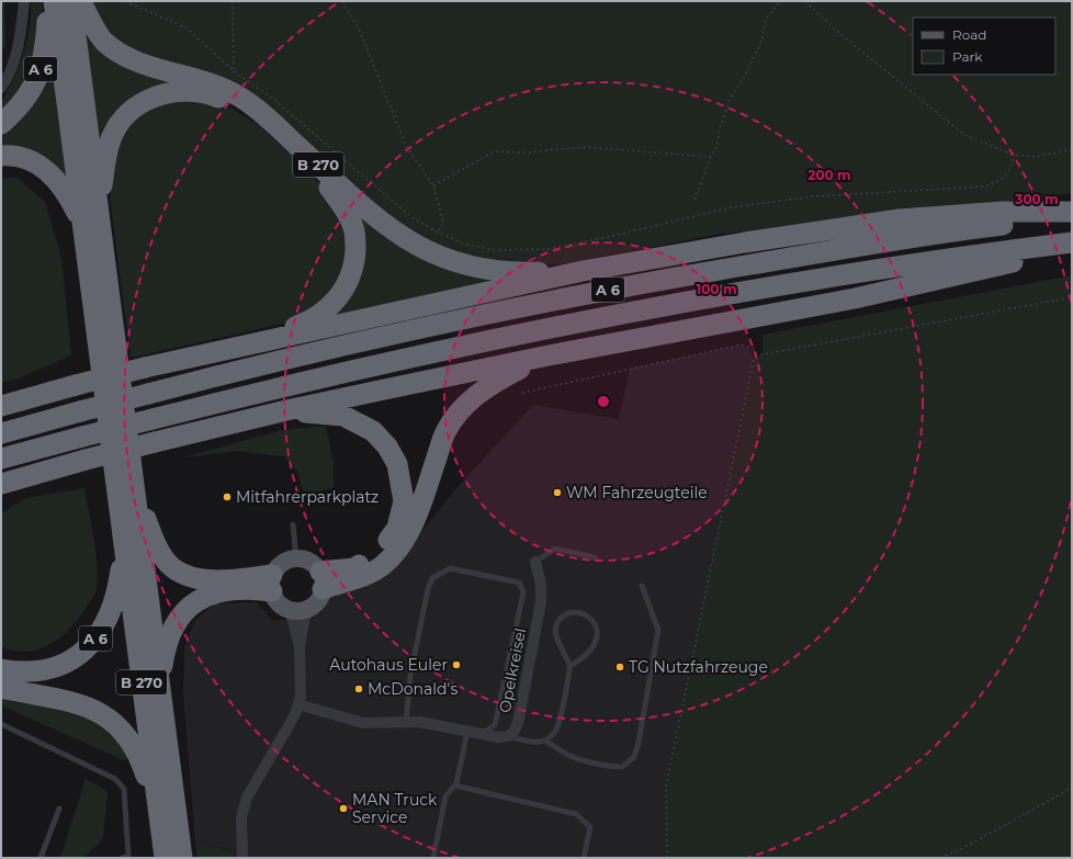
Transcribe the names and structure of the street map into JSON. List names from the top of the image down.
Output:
{
  "streets": {
    "highway": ["A 6", "B 270"],
    "street": ["Opelkreisel"]
  },
  "crossings": [
    ["A 6", "B 270"]
  ],
  "places": [
    "WM Fahrzeugteile",
    "Mitfahrerparkplatz",
    "Autohaus Euler",
    "TG Nutzfahrzeuge",
    "McDonald's",
    "MAN Truck Service"
  ],
  "legend": ["Road", "Park"],
  "rings": ["200 m", "300 m", "100 m"]
}
